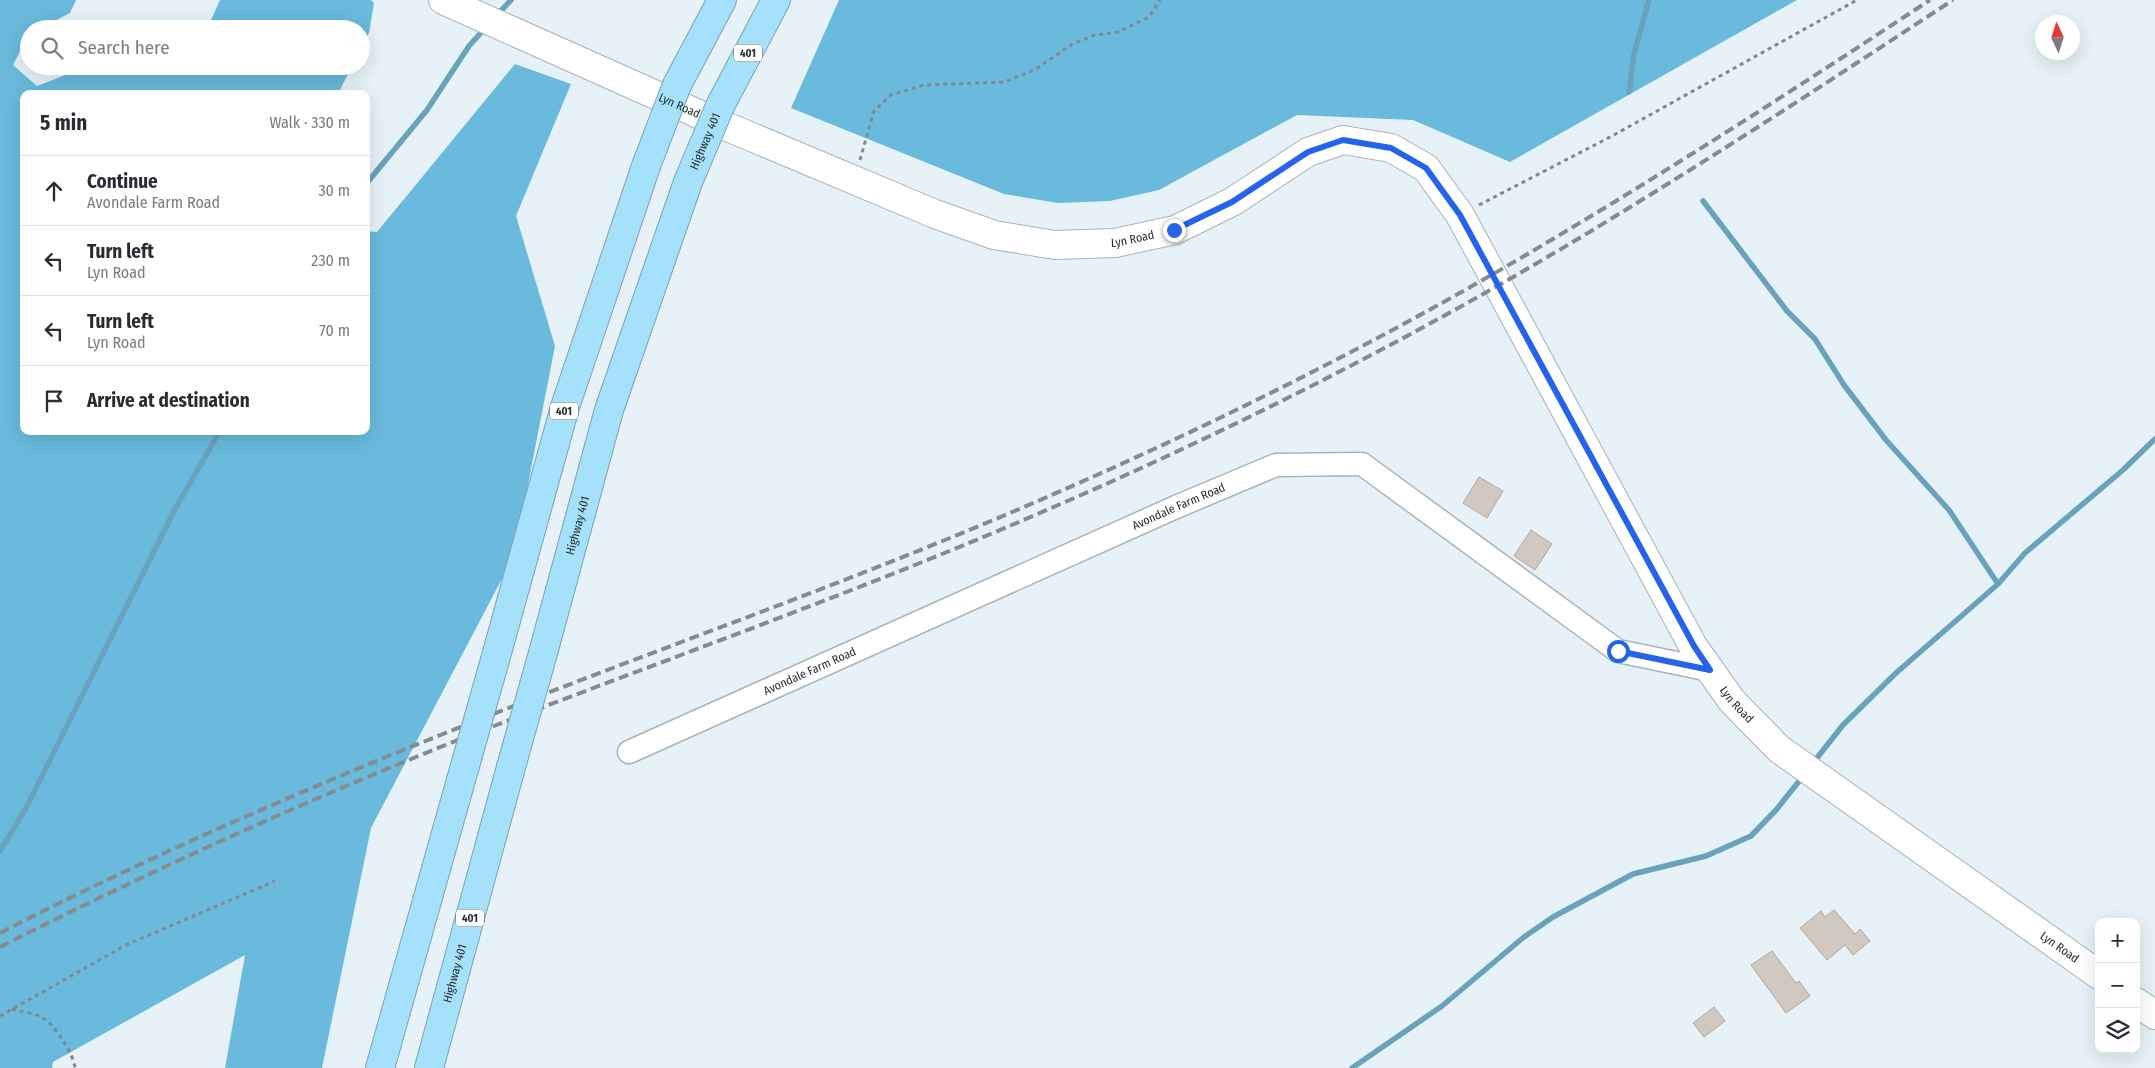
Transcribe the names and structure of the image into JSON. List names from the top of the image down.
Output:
{
  "streets": {
    "highway": ["401", "Highway 401"],
    "main road": ["Lyn Road"],
    "street": ["Avondale Farm Road"]
  },
  "crossings": [
    ["Lyn Road", "Avondale Farm Road"]
  ],
  "north": "top",
  "page": {
    "search": "Search here",
    "heading": ["5 min", "Walk · 330 m"],
    "list": [
      ["Continue", "Avondale Farm Road", "30 m"],
      ["Turn left", "Lyn Road", "230 m"],
      ["Turn left", "Lyn Road", "70 m"],
      "Arrive at destination"
    ],
    "map_buttons": ["+", "−"]
  }
}
